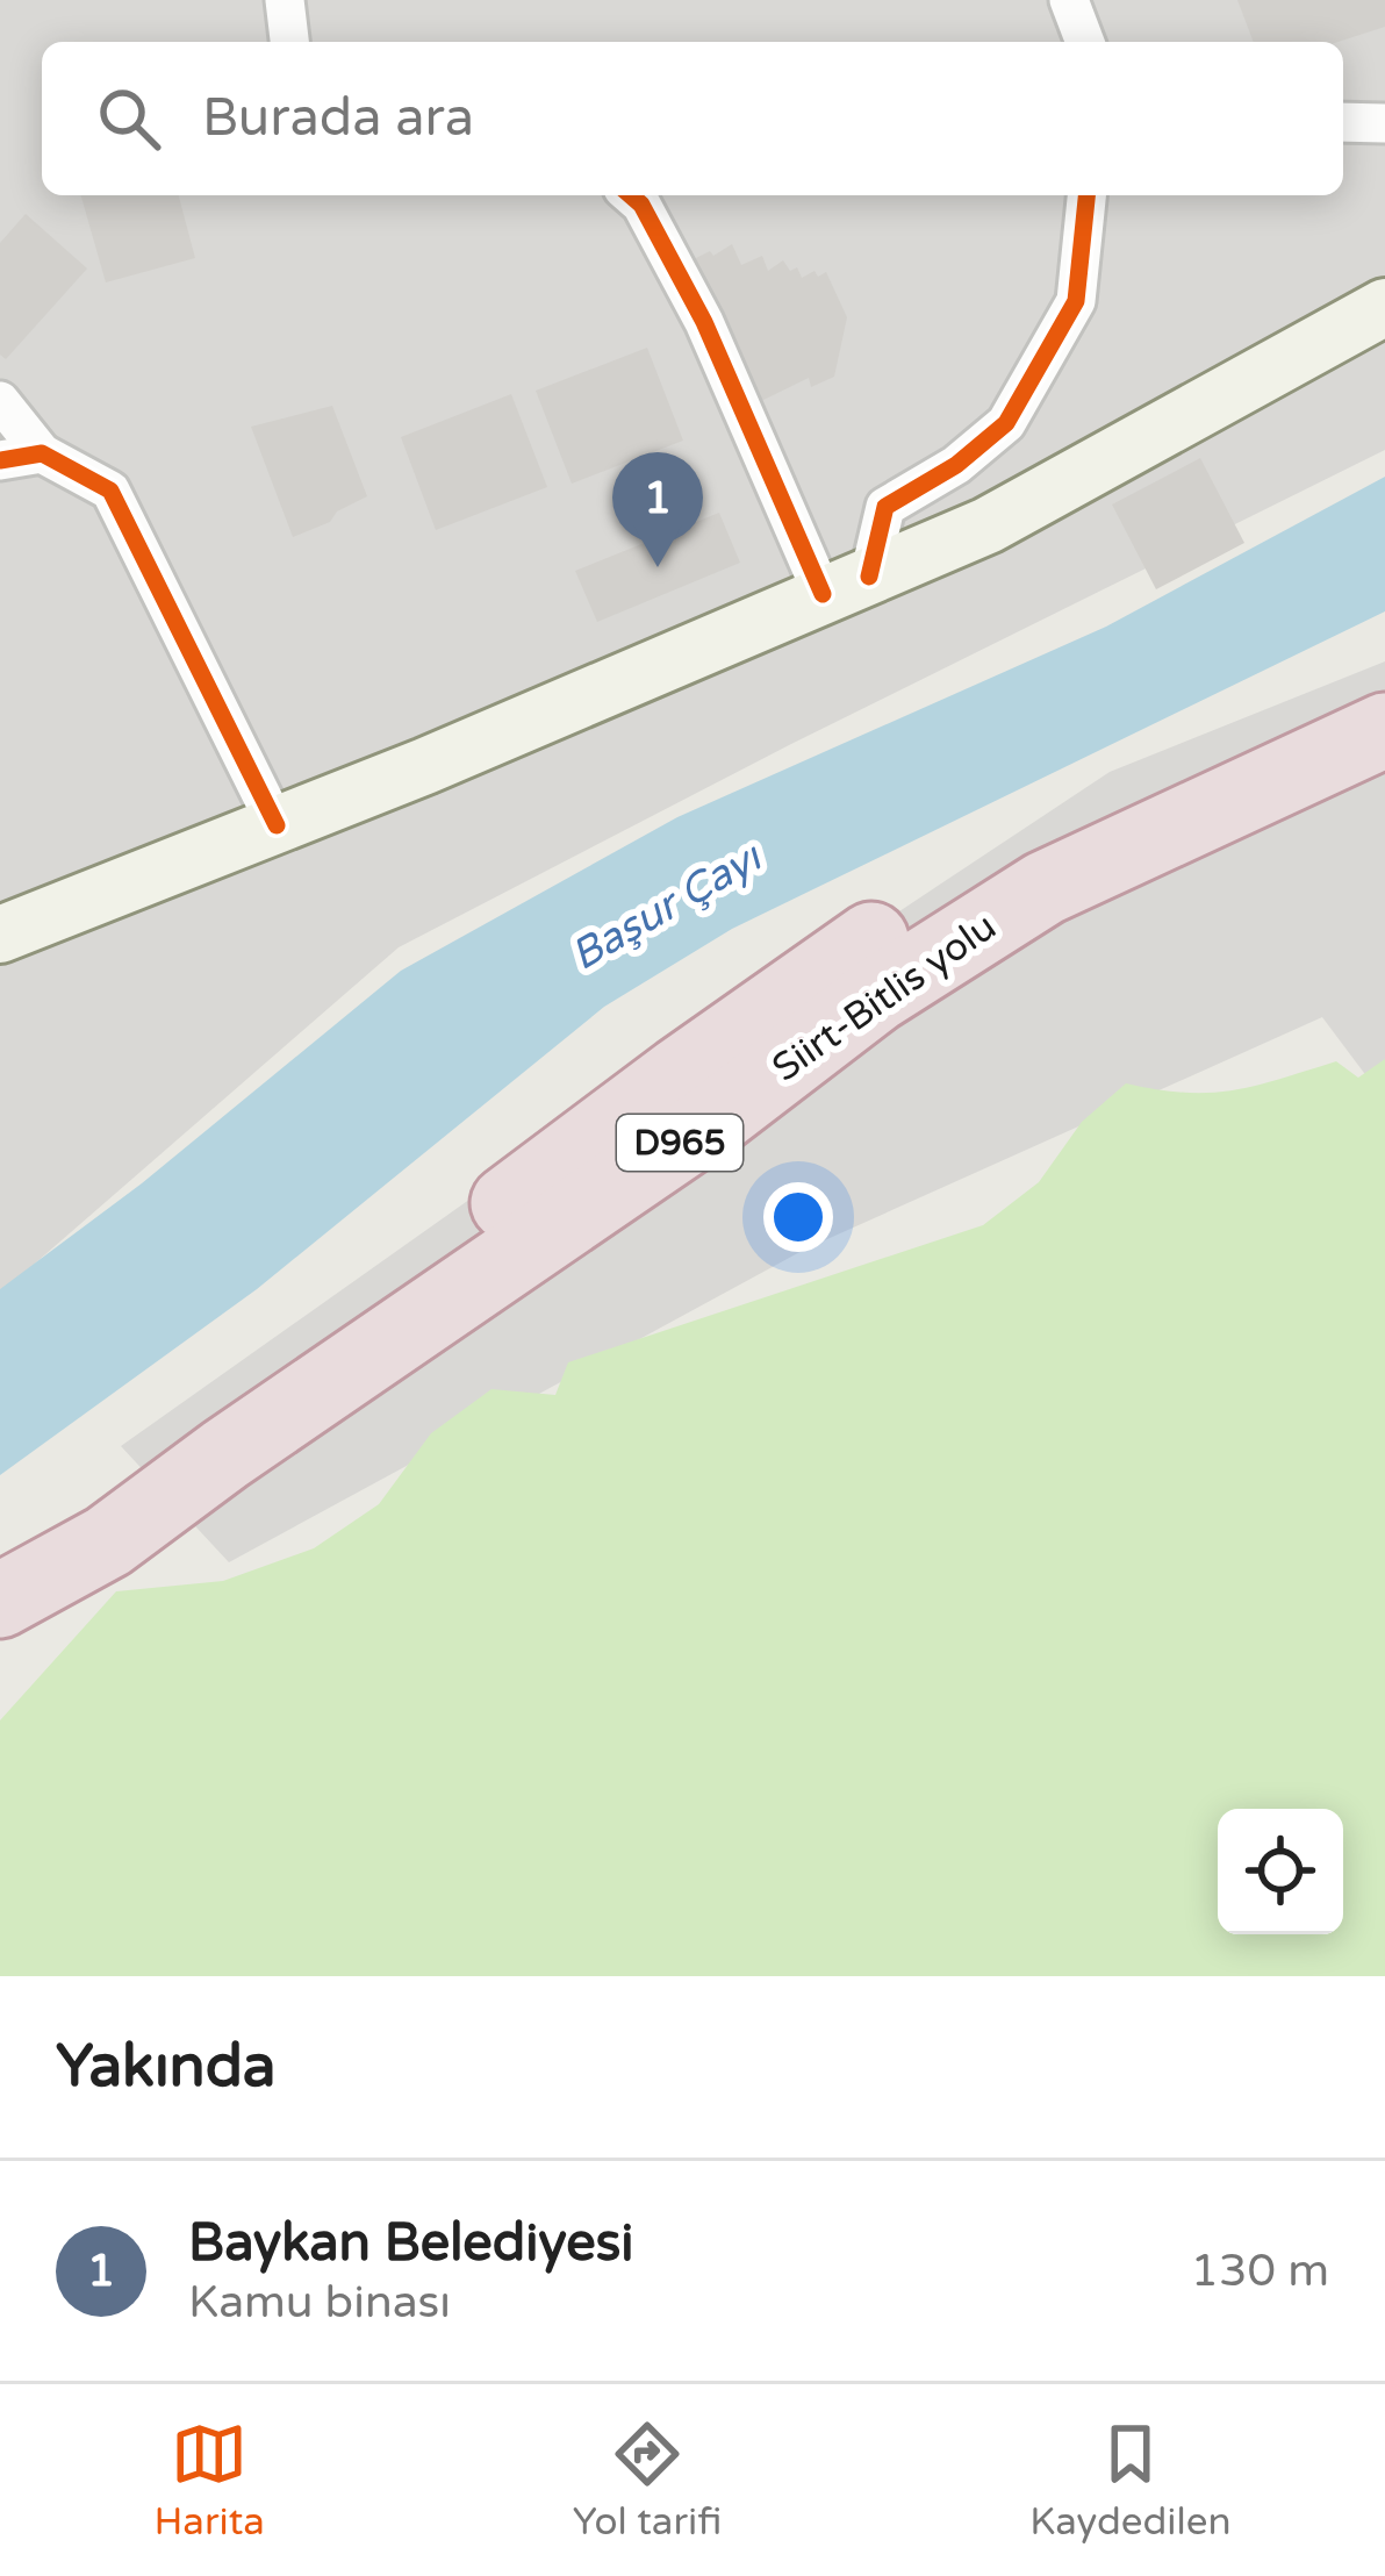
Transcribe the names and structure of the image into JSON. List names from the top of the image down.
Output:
{
  "streets": {
    "highway": ["Siirt-Bitlis yolu", "D965"]
  },
  "water": ["Başur Çayı"],
  "page": {
    "search": "Burada ara",
    "pins": "1",
    "heading": "Yakında",
    "list": [
      {
        "mark": "1",
        "name": "Baykan Belediyesi",
        "note": "Kamu binası",
        "value": "130 m"
      }
    ],
    "nav": ["Harita", "Yol tarifi", "Kaydedilen"]
  }
}
